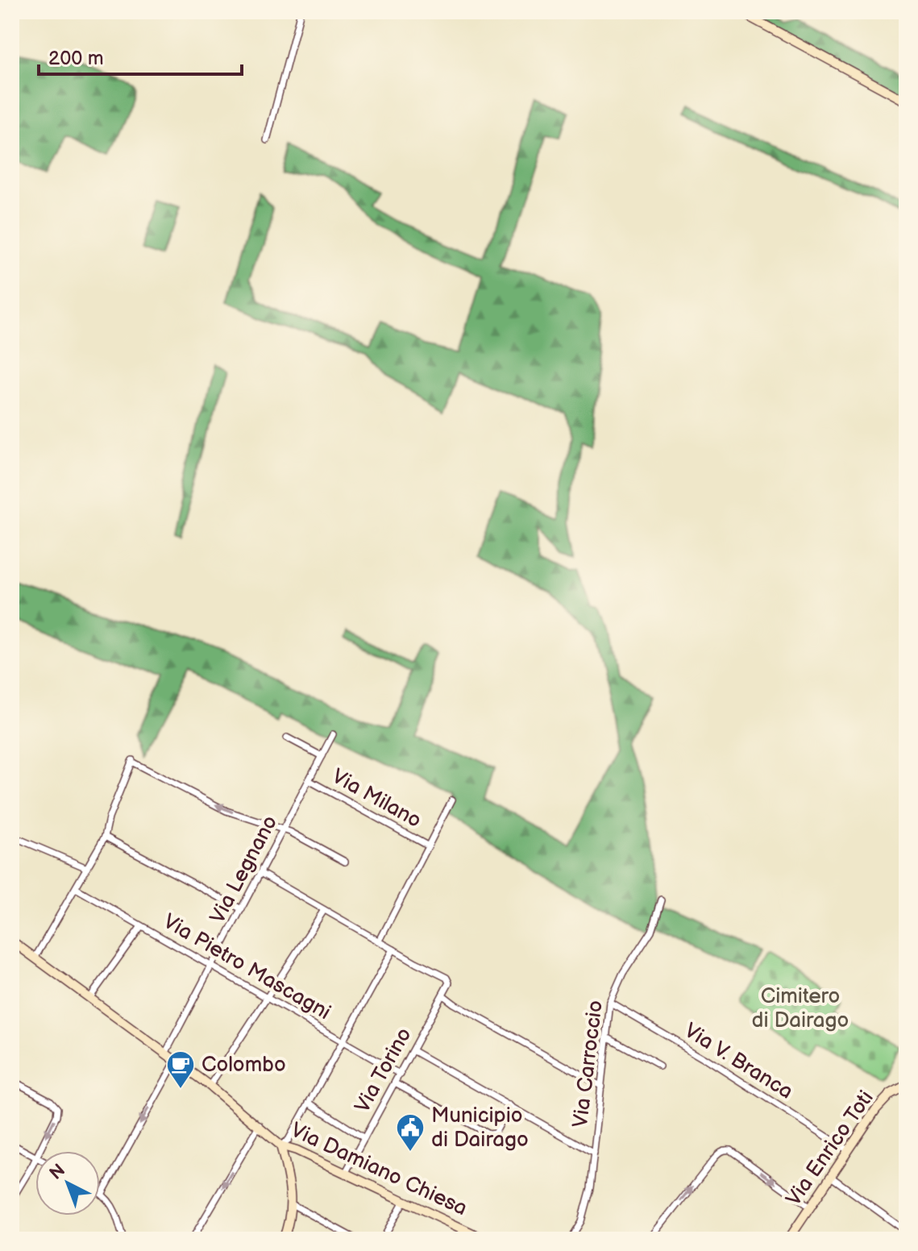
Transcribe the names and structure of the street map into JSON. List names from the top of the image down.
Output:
{
  "streets": {
    "street": [
      "Via Milano",
      "Via Legnano",
      "Via Pietro Mascagni",
      "Via V. Branca",
      "Via Carroccio",
      "Via Torino",
      "Via Enrico Toti",
      "Via Damiano Chiesa"
    ]
  },
  "crossings": [
    ["Via Milano", "Via Legnano"],
    ["Via Legnano", "Via Pietro Mascagni"],
    ["Via Legnano", "Via Damiano Chiesa"],
    ["Via Pietro Mascagni", "Via Torino"],
    ["Via V. Branca", "Via Carroccio"],
    ["Via V. Branca", "Via Enrico Toti"],
    ["Via Torino", "Via Damiano Chiesa"]
  ],
  "parks": ["Cimitero di Dairago"],
  "places": {
    "cafe": ["Colombo"],
    "public building": ["Municipio di Dairago"]
  },
  "scale_bar": "200 m",
  "north": "top left"
}
